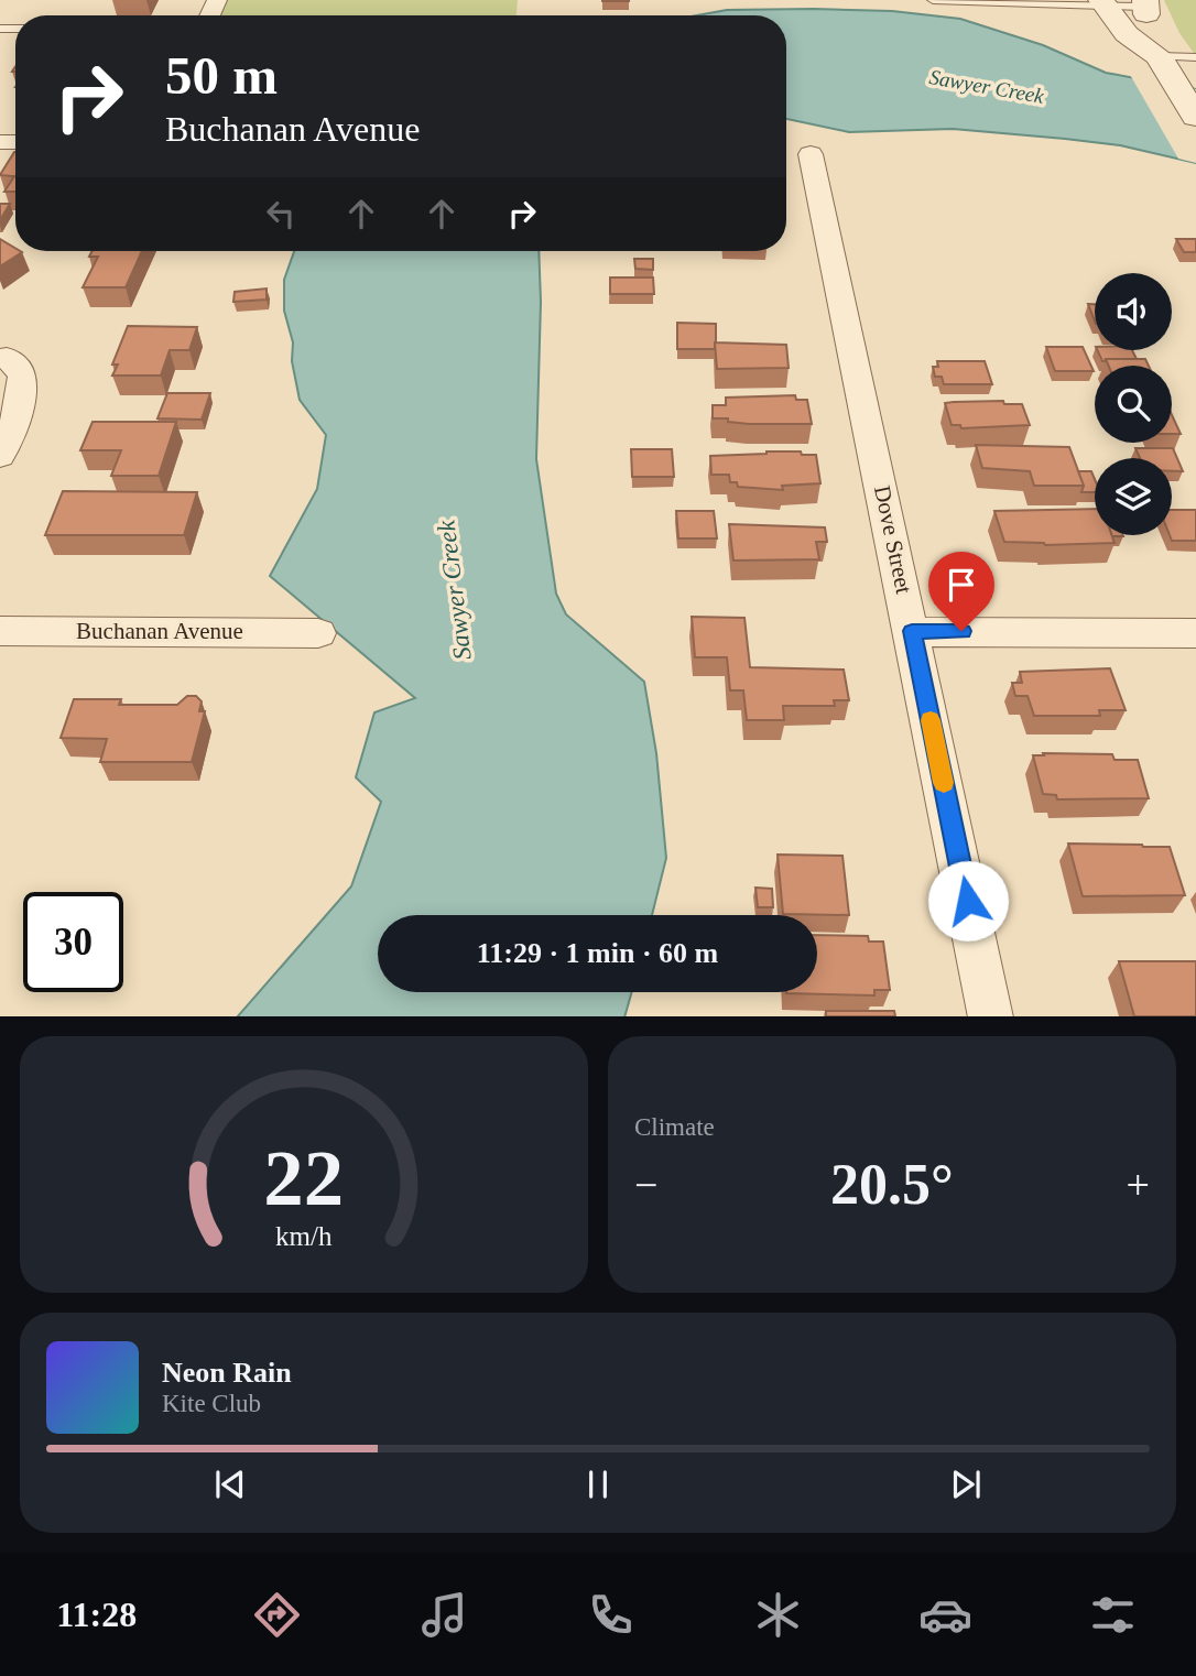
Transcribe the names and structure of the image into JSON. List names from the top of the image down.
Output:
{
  "streets": {
    "street": ["Dove Street", "Buchanan Avenue"]
  },
  "water": ["Sawyer Creek"],
  "page": {
    "turn": ["50 m", "Buchanan Avenue"],
    "limit": "30",
    "trip": "11:29 · 1 min · 60 m",
    "tile": "Climate",
    "heat": ["−", "20.5°", "+"],
    "song": ["Neon Rain", "Kite Club"],
    "tabs": "11:28",
    "gauge": ["22", "km/h"]
  }
}
